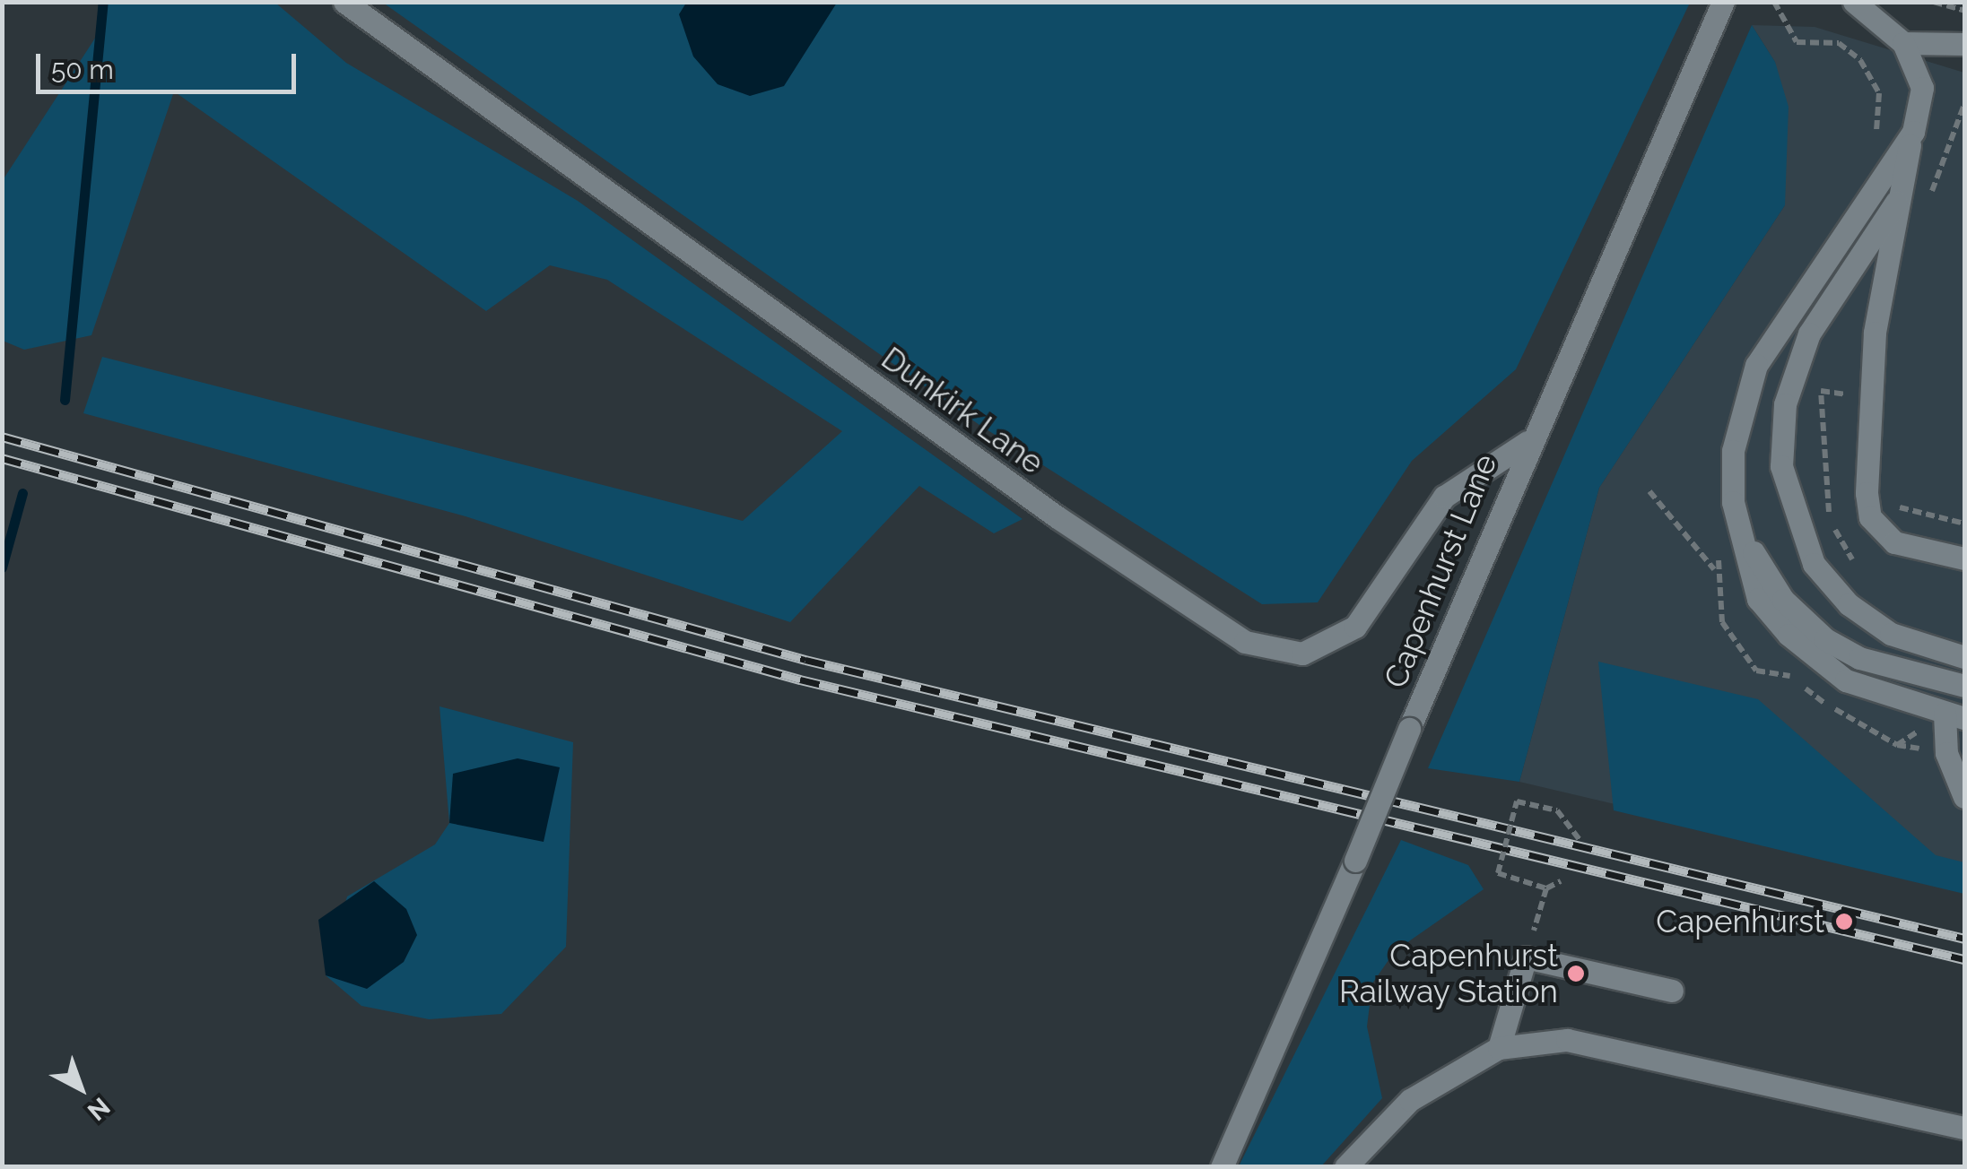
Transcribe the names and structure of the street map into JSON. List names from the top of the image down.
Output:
{
  "streets": {
    "street": ["Dunkirk Lane", "Capenhurst Lane"]
  },
  "crossings": [
    ["Dunkirk Lane", "Capenhurst Lane"]
  ],
  "places": ["Capenhurst", "Capenhurst Railway Station"],
  "scale_bar": "50 m",
  "north": "bottom right"
}
